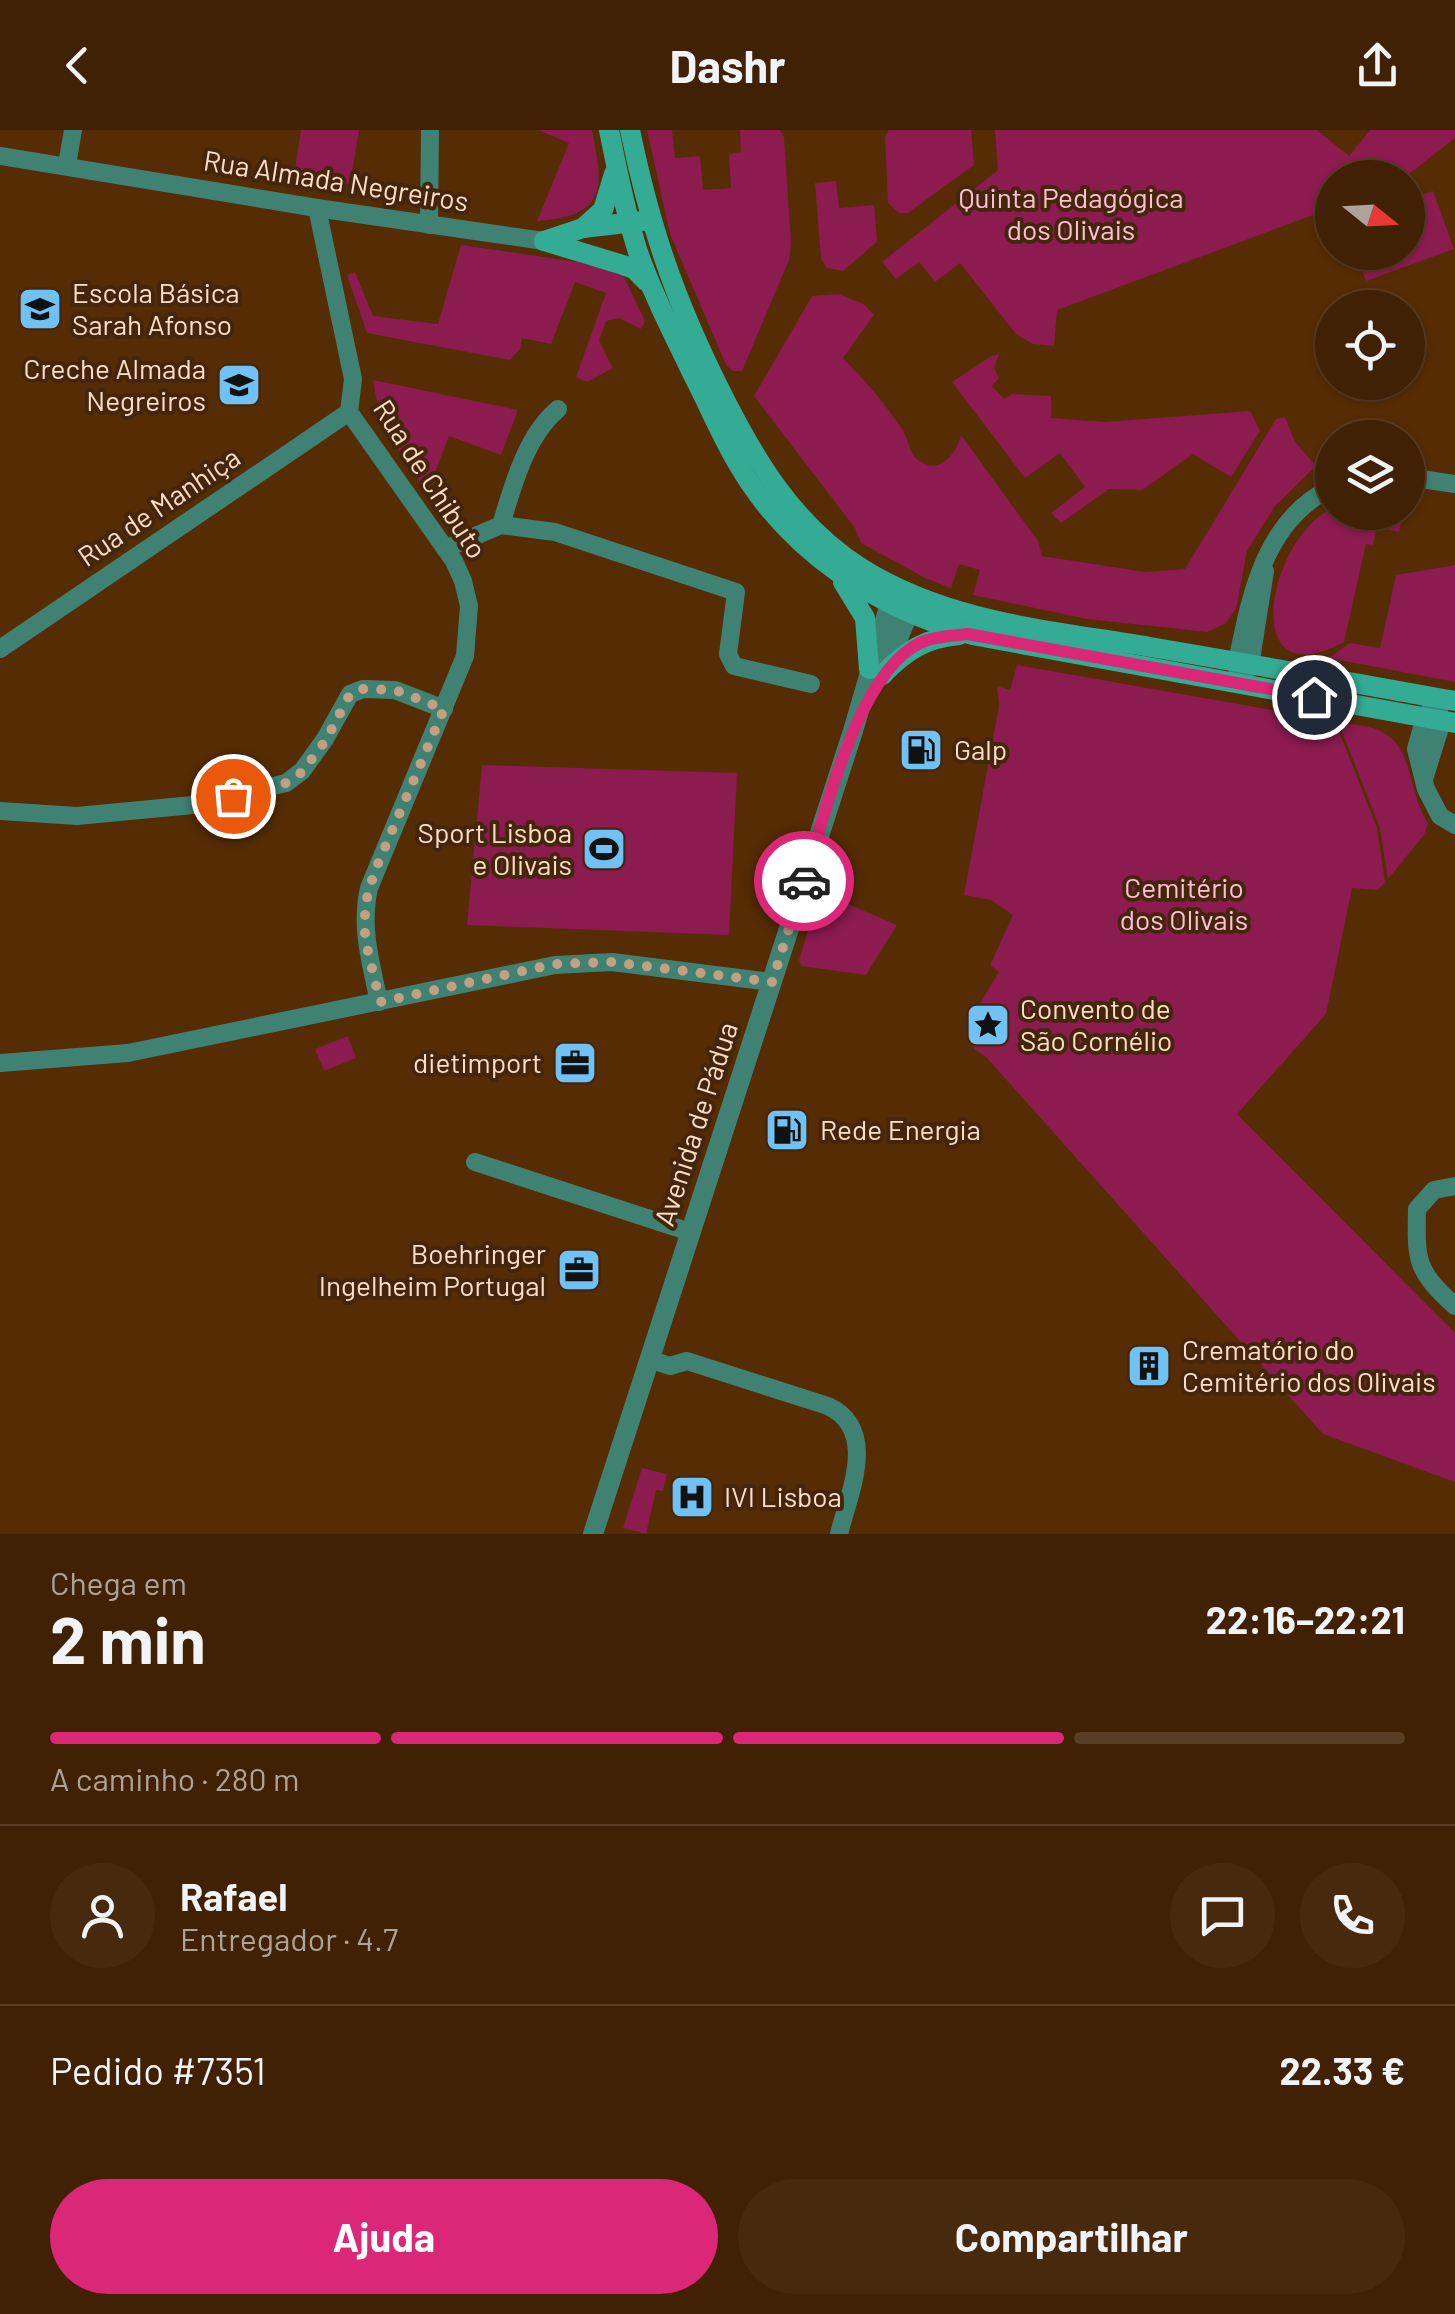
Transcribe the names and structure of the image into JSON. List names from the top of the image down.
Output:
{
  "streets": {
    "street": [
      "Rua Almada Negreiros",
      "Rua de Chibuto",
      "Rua de Manhiça",
      "Avenida de Pádua"
    ]
  },
  "crossings": [
    ["Rua Almada Negreiros", "Rua de Chibuto"],
    ["Rua de Chibuto", "Rua de Manhiça"]
  ],
  "parks": ["Quinta Pedagógica dos Olivais", "Cemitério dos Olivais"],
  "places": {
    "school or university": ["Escola Básica Sarah Afonso", "Creche Almada Negreiros"],
    "fuel station": ["Galp", "Rede Energia"],
    "sports": ["Sport Lisboa e Olivais"],
    "place": ["Convento de São Cornélio"],
    "office": ["dietimport", "Boehringer Ingelheim Portugal"],
    "building": ["Crematório do Cemitério dos Olivais"],
    "hospital": ["IVI Lisboa"]
  },
  "north": "right",
  "page": {
    "header": "Dashr",
    "heading": ["2 min", "Chega em", "22:16–22:21"],
    "panel": [
      "Rafael",
      "Entregador · 4.7",
      "Pedido #7351",
      "22.33 €"
    ],
    "bar": "A caminho · 280 m",
    "buttons": ["Ajuda", "Compartilhar"]
  }
}
